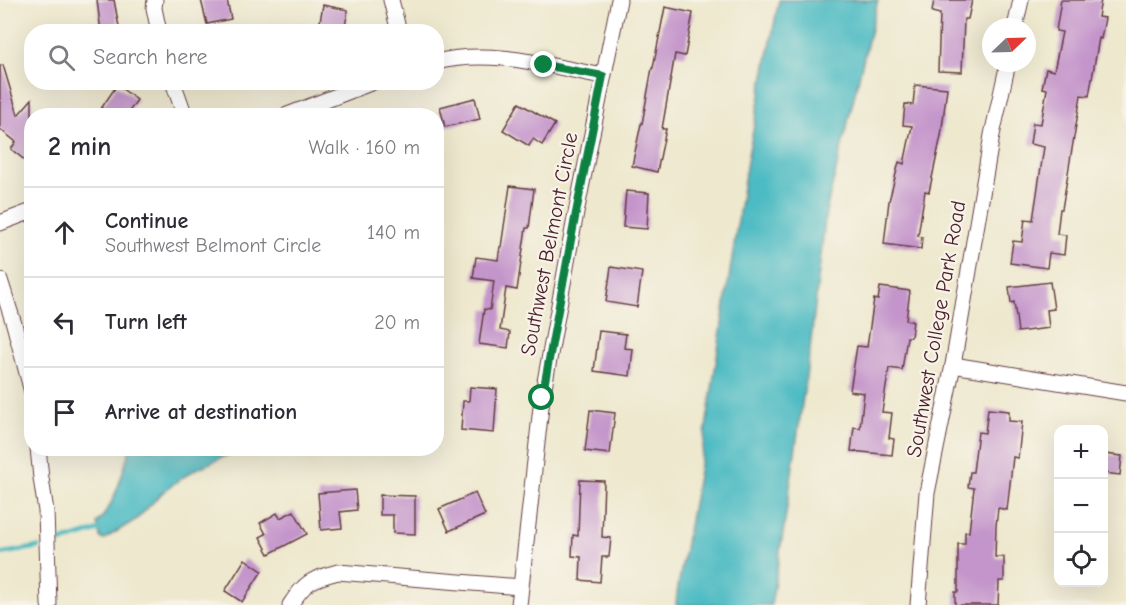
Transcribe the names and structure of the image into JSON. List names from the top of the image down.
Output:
{
  "streets": {
    "street": ["Southwest Belmont Circle", "Southwest College Park Road"]
  },
  "north": "top right",
  "page": {
    "search": "Search here",
    "heading": ["2 min", "Walk · 160 m"],
    "list": [
      ["Continue", "Southwest Belmont Circle", "140 m"],
      ["Turn left", "20 m"],
      "Arrive at destination"
    ],
    "map_buttons": ["+", "−"]
  }
}
